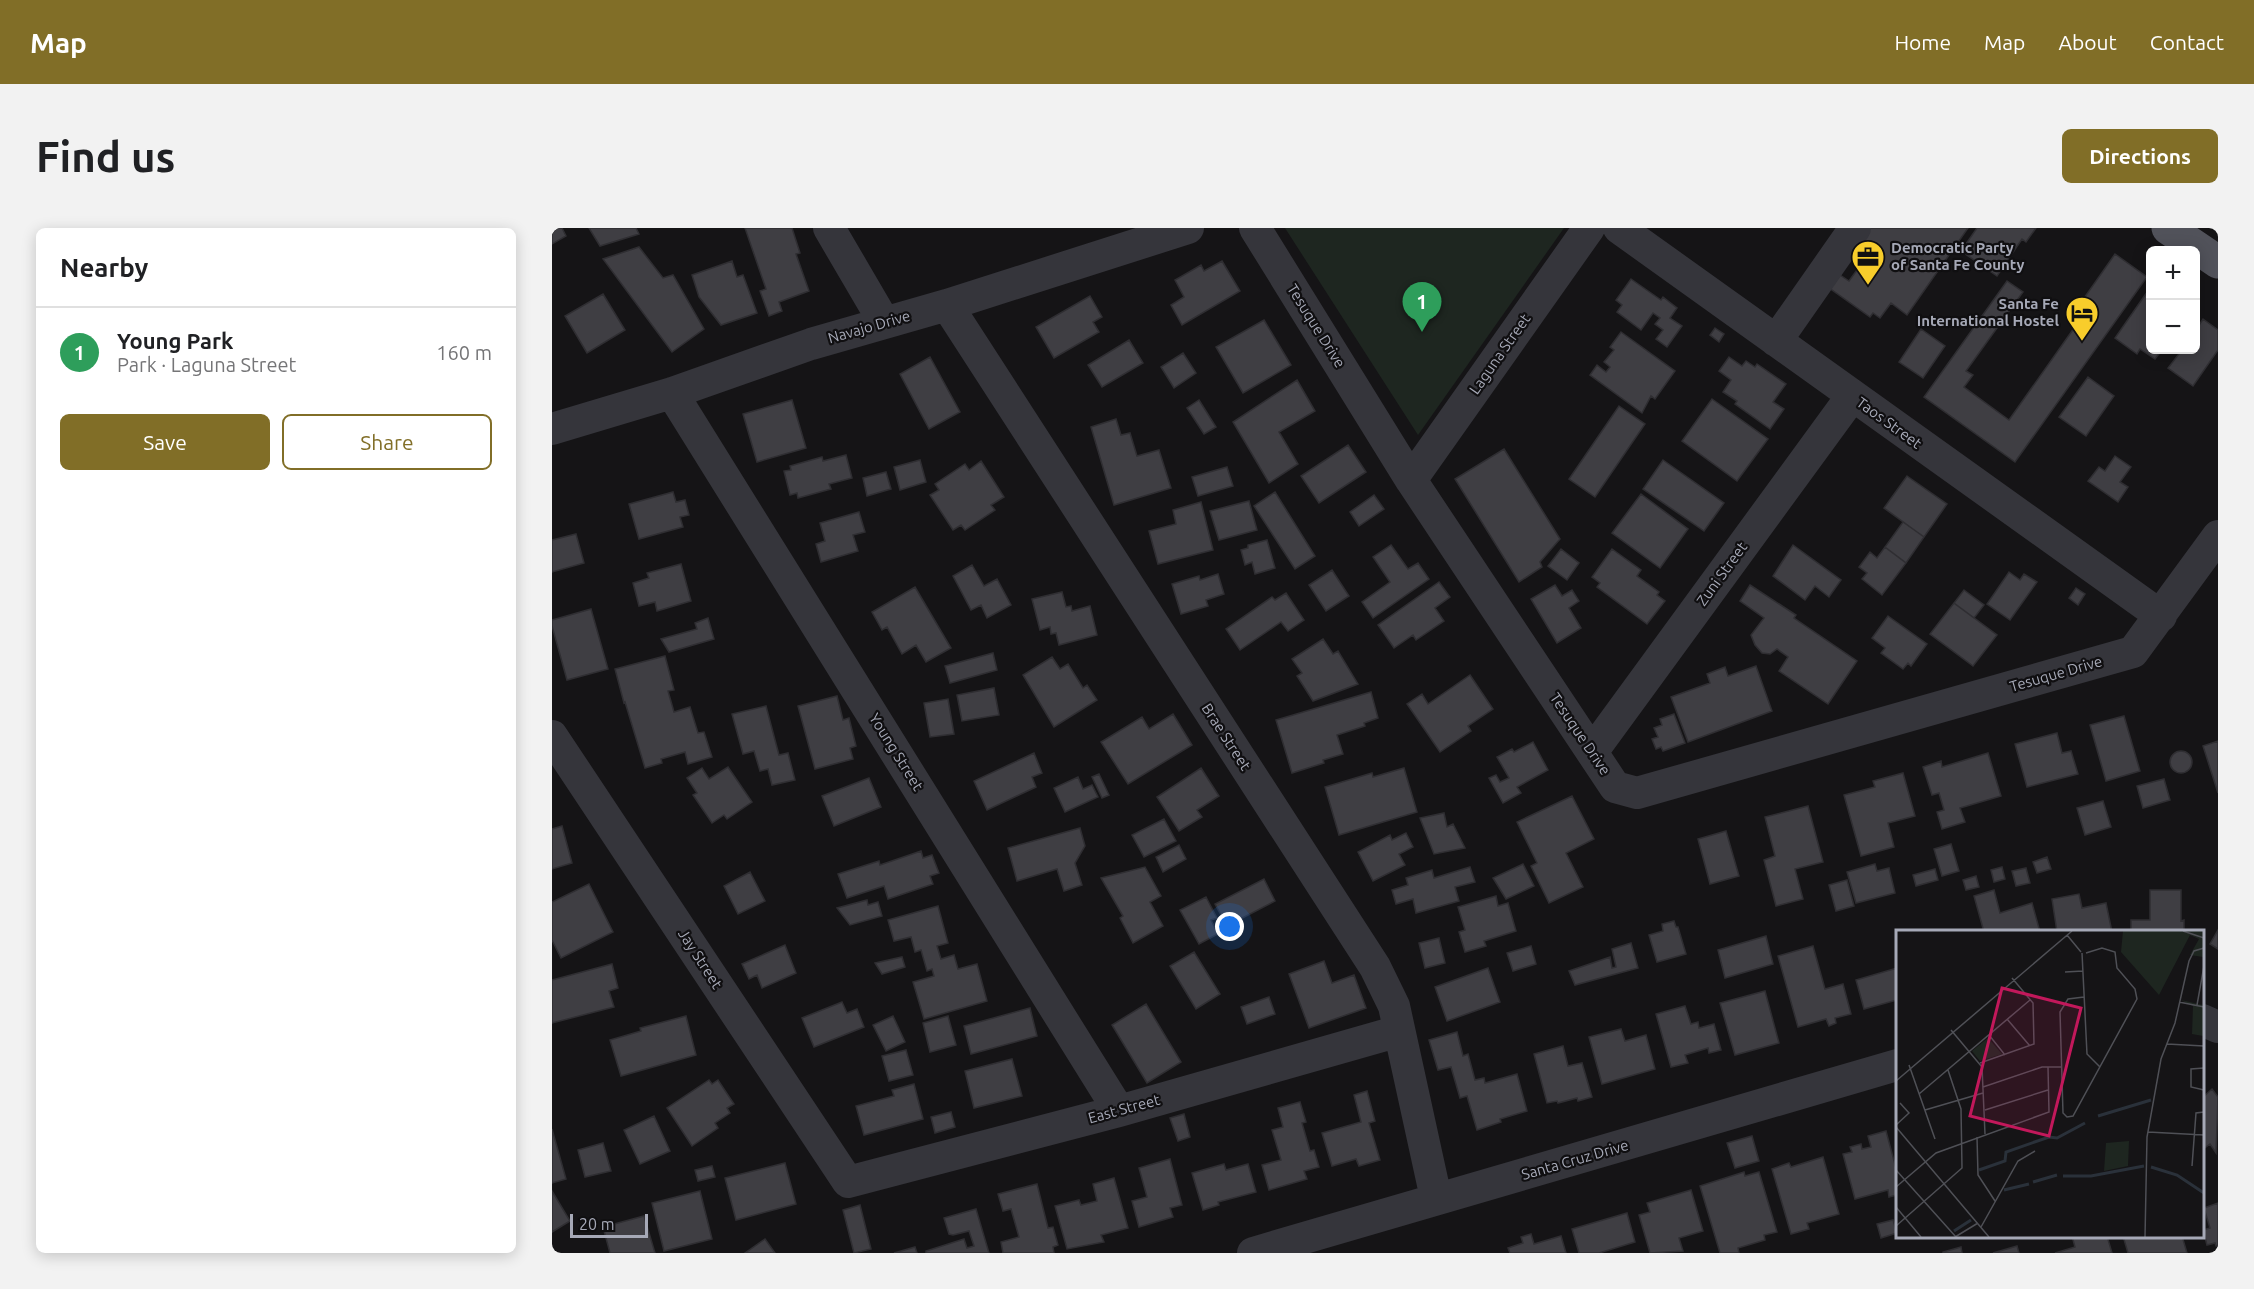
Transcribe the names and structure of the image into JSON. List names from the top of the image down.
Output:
{
  "streets": {
    "street": [
      "Tesuque Drive",
      "Navajo Drive",
      "Laguna Street",
      "Taos Street",
      "Zuni Street",
      "Brae Street",
      "Young Street",
      "Jay Street",
      "East Street",
      "Santa Cruz Drive"
    ]
  },
  "crossings": [
    ["Tesuque Drive", "Laguna Street"],
    ["Tesuque Drive", "Taos Street"],
    ["Tesuque Drive", "Zuni Street"],
    ["Navajo Drive", "Brae Street"],
    ["Navajo Drive", "Young Street"],
    ["Taos Street", "Zuni Street"],
    ["Brae Street", "East Street"],
    ["Brae Street", "Santa Cruz Drive"],
    ["Young Street", "East Street"],
    ["Jay Street", "East Street"]
  ],
  "places": {
    "office": ["Democratic Party of Santa Fe County"],
    "hotel": ["Santa Fe International Hostel"]
  },
  "scale_bar": "20 m",
  "page": {
    "header": "Map",
    "nav": [
      "Home",
      "Map",
      "About",
      "Contact"
    ],
    "buttons": [
      "Directions",
      ["Save", "Share"]
    ],
    "title": "Find us",
    "heading": "Nearby",
    "map_buttons": ["+", "−"],
    "pins": "1",
    "list": [
      {
        "mark": "1",
        "name": "Young Park",
        "note": "Park · Laguna Street",
        "value": "160 m"
      }
    ],
    "scale": "20 m"
  }
}
